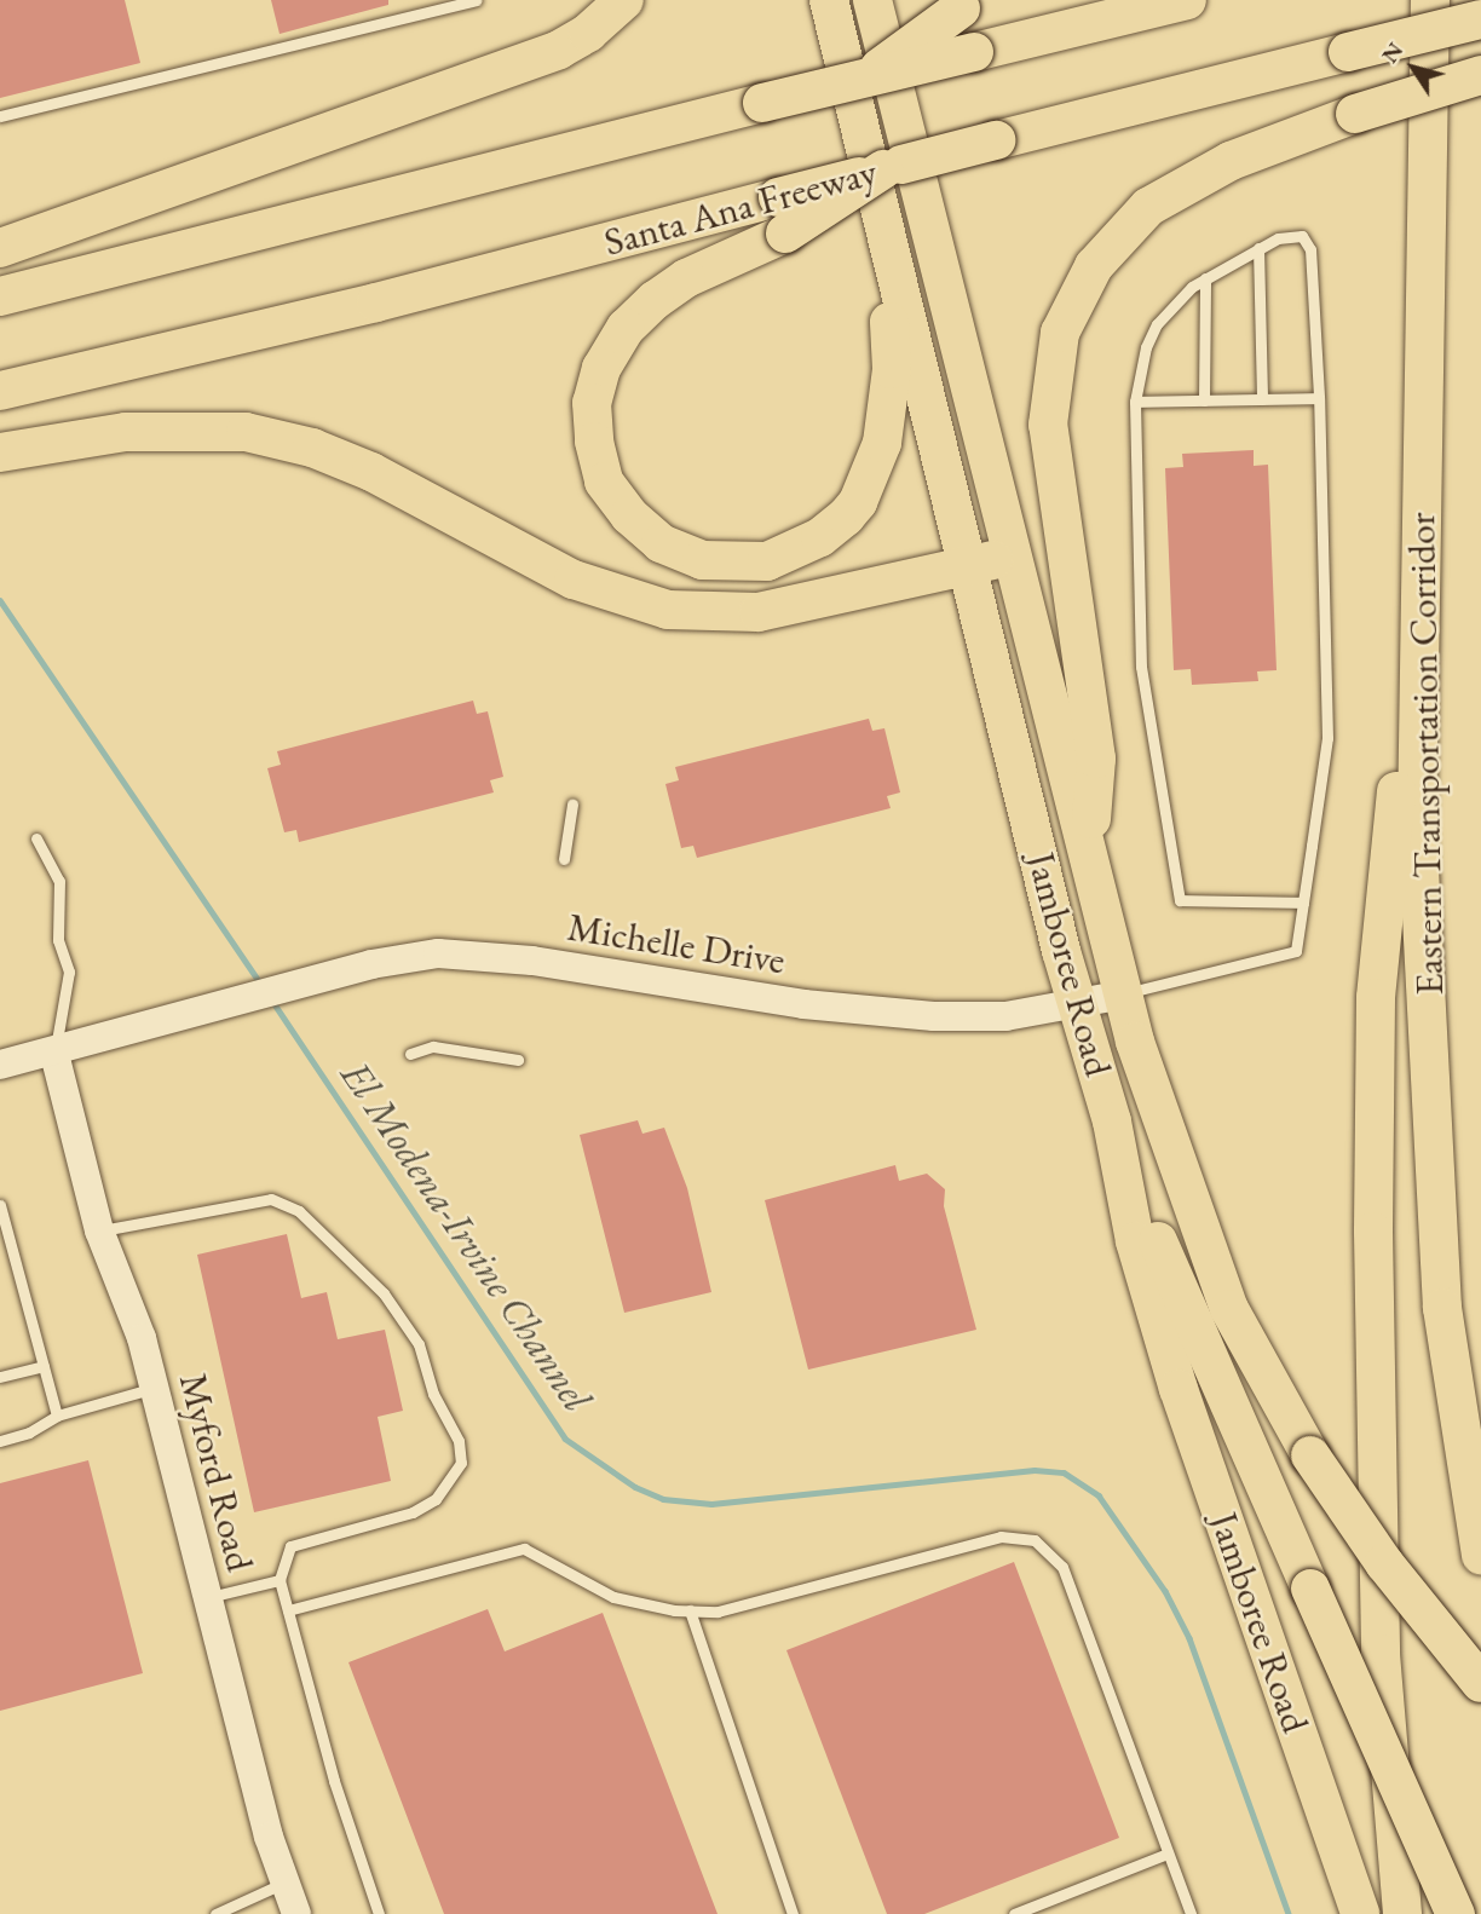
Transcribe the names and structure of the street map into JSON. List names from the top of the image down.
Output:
{
  "streets": {
    "highway": ["Santa Ana Freeway", "Eastern Transportation Corridor", "Jamboree Road"],
    "street": ["Michelle Drive", "Myford Road"]
  },
  "crossings": [
    ["Michelle Drive", "Jamboree Road"],
    ["Michelle Drive", "Myford Road"]
  ],
  "water": ["El Modena-Irvine Channel"],
  "north": "top left"
}
